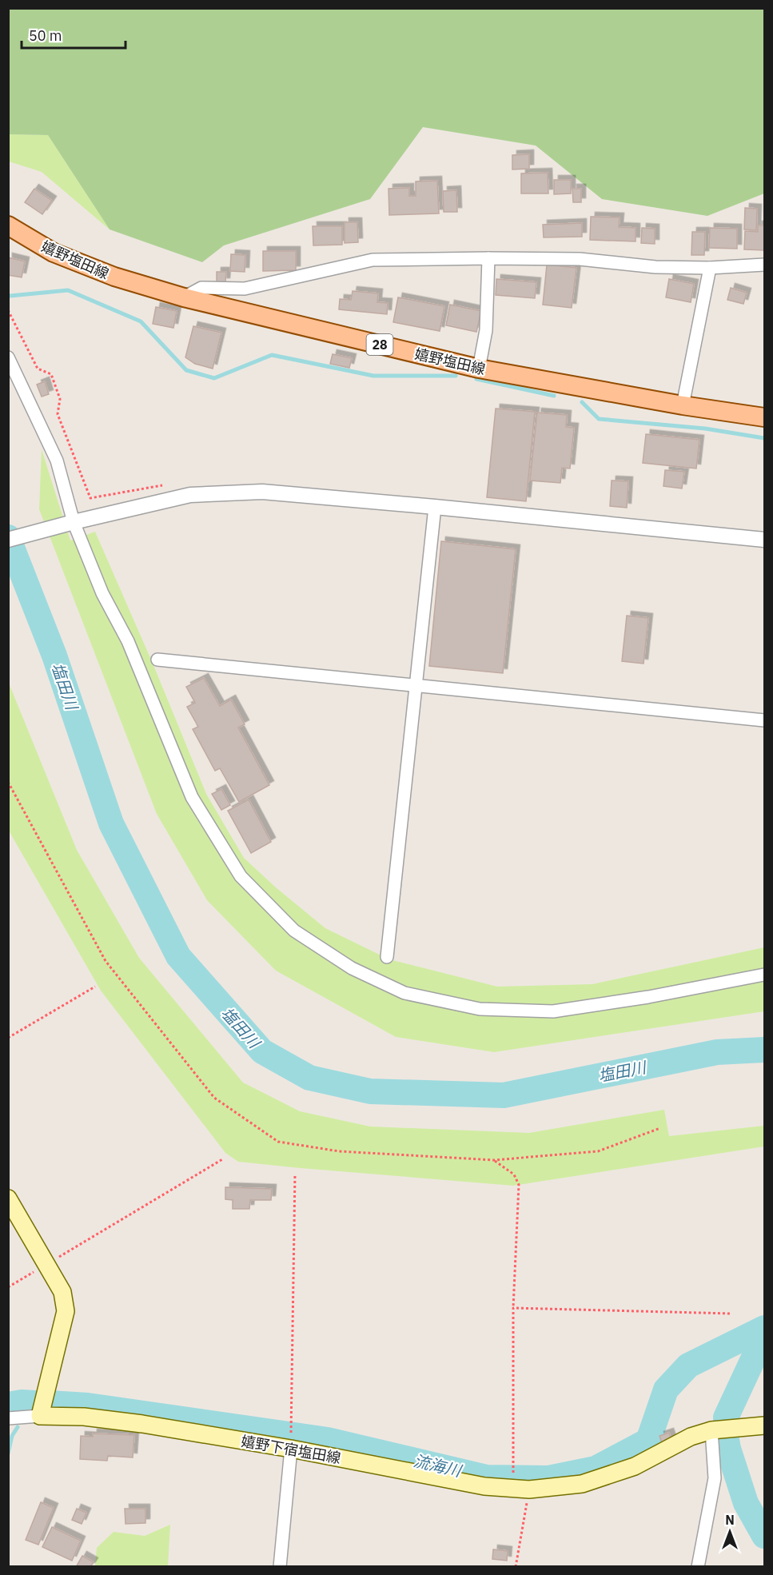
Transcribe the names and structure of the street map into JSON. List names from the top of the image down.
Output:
{
  "streets": {
    "main road": ["嬉野塩田線", "28", "嬉野下宿塩田線"]
  },
  "water": ["塩田川", "流海川"],
  "scale_bar": "50 m",
  "north": "top"
}
